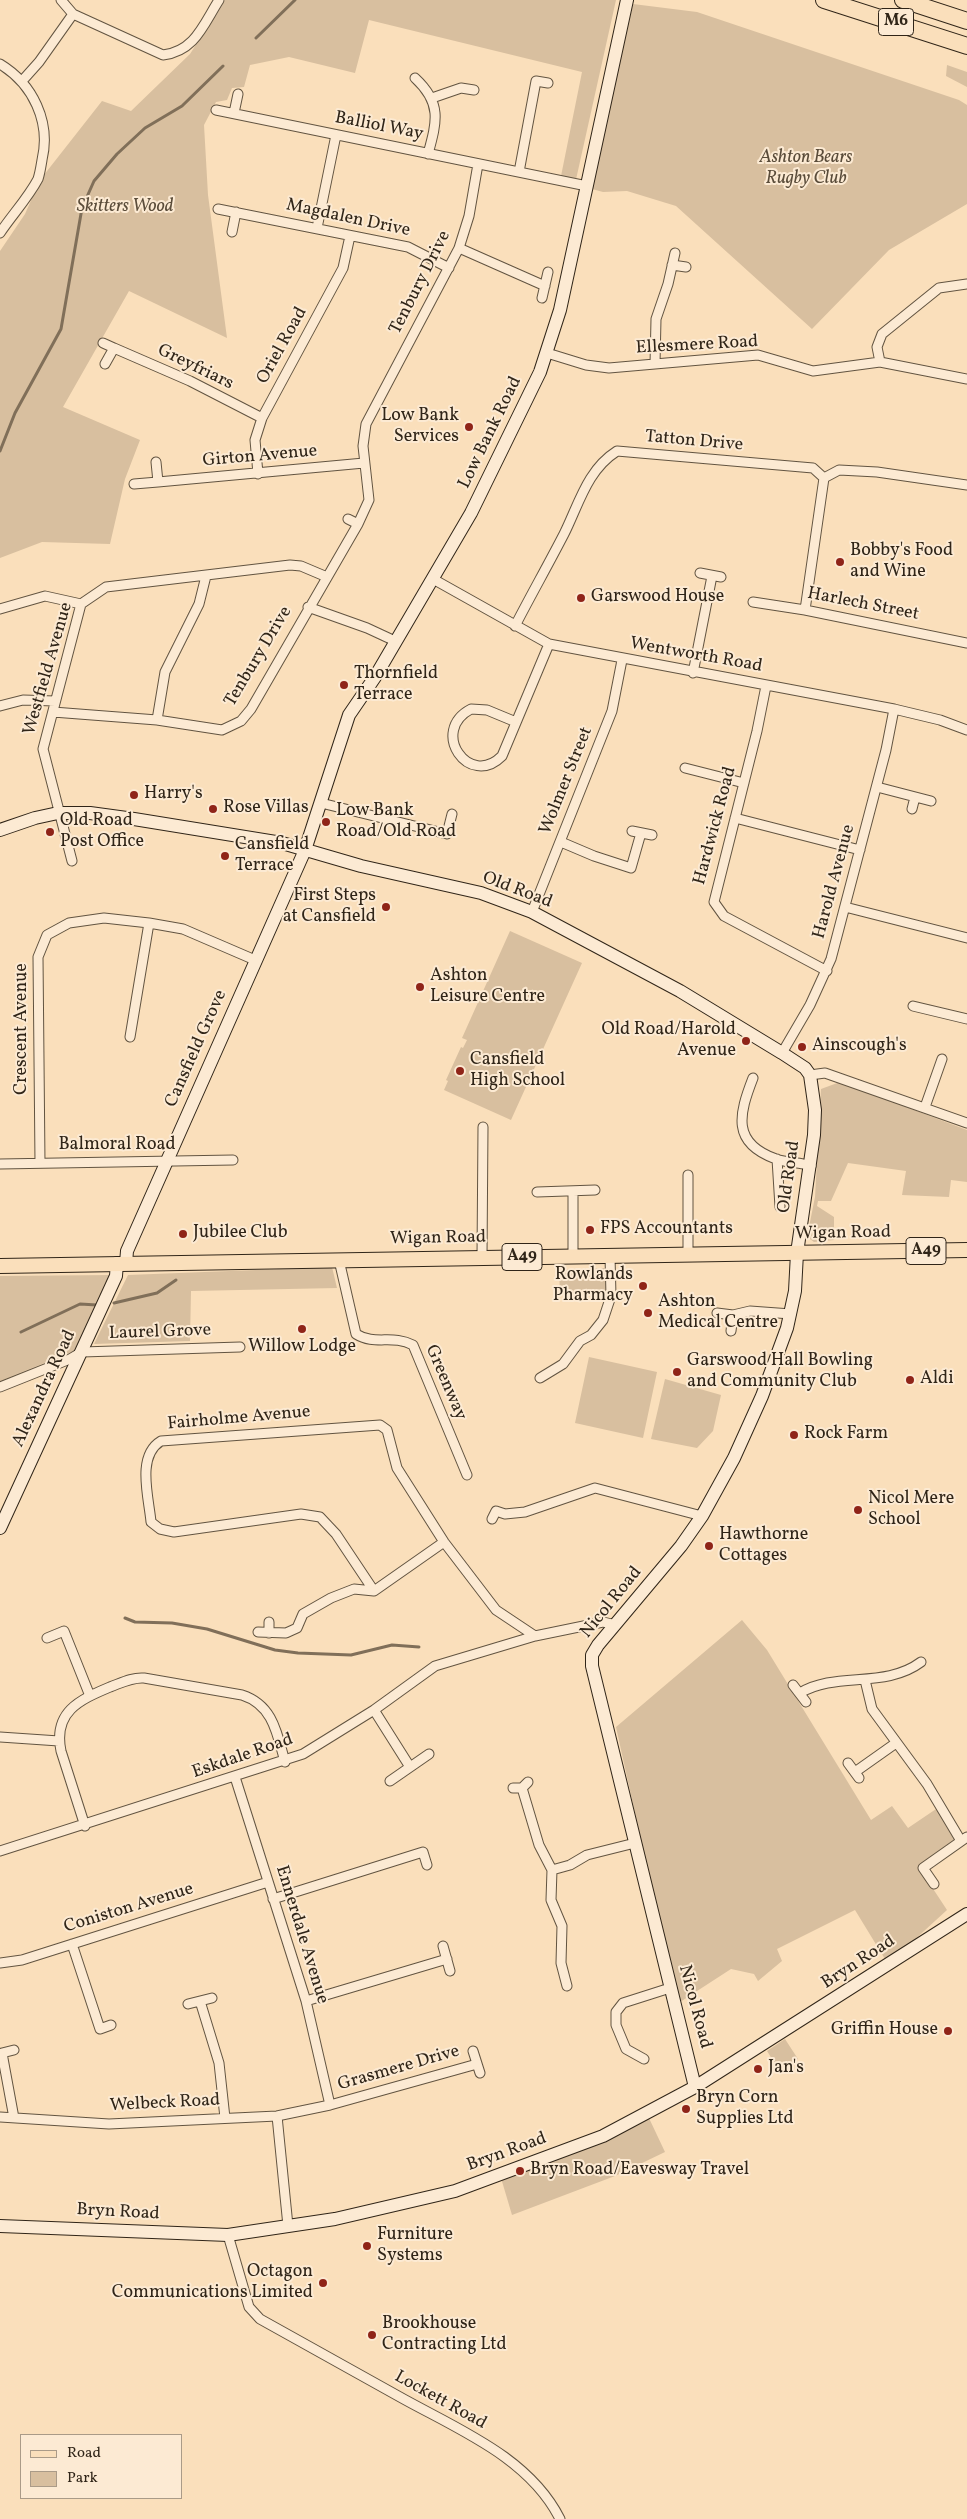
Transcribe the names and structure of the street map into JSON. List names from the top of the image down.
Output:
{
  "streets": {
    "highway": ["M6"],
    "main road": ["Wigan Road", "A49"],
    "street": [
      "Balliol Way",
      "Magdalen Drive",
      "Tenbury Drive",
      "Oriel Road",
      "Ellesmere Road",
      "Greyfriars",
      "Low Bank Road",
      "Tatton Drive",
      "Girton Avenue",
      "Harlech Street",
      "Wentworth Road",
      "Westfield Avenue",
      "Wolmer Street",
      "Hardwick Road",
      "Harold Avenue",
      "Old Road",
      "Crescent Avenue",
      "Cansfield Grove",
      "Balmoral Road",
      "Laurel Grove",
      "Greenway",
      "Alexandra Road",
      "Fairholme Avenue",
      "Nicol Road",
      "Eskdale Road",
      "Coniston Avenue",
      "Ennerdale Avenue",
      "Bryn Road",
      "Grasmere Drive",
      "Welbeck Road",
      "Lockett Road"
    ]
  },
  "crossings": [
    ["Balliol Way", "Tenbury Drive"],
    ["Balliol Way", "Low Bank Road"],
    ["Magdalen Drive", "Tenbury Drive"],
    ["Magdalen Drive", "Oriel Road"],
    ["Tenbury Drive", "Girton Avenue"],
    ["Tenbury Drive", "Westfield Avenue"],
    ["Oriel Road", "Greyfriars"],
    ["Oriel Road", "Girton Avenue"],
    ["Ellesmere Road", "Low Bank Road"],
    ["Low Bank Road", "Wentworth Road"],
    ["Low Bank Road", "Old Road"],
    ["Low Bank Road", "Cansfield Grove"],
    ["Tatton Drive", "Wentworth Road"],
    ["Wentworth Road", "Wolmer Street"],
    ["Wentworth Road", "Hardwick Road"],
    ["Wentworth Road", "Harold Avenue"],
    ["Westfield Avenue", "Old Road"],
    ["Wolmer Street", "Old Road"],
    ["Hardwick Road", "Harold Avenue"],
    ["Harold Avenue", "Old Road"],
    ["Old Road", "Cansfield Grove"],
    ["Old Road", "Wigan Road"],
    ["Old Road", "Nicol Road"],
    ["Crescent Avenue", "Cansfield Grove"],
    ["Crescent Avenue", "Balmoral Road"],
    ["Cansfield Grove", "Balmoral Road"],
    ["Cansfield Grove", "Wigan Road"],
    ["Cansfield Grove", "Alexandra Road"],
    ["Wigan Road", "Greenway"],
    ["Wigan Road", "Alexandra Road"],
    ["Wigan Road", "Nicol Road"],
    ["Laurel Grove", "Alexandra Road"],
    ["Fairholme Avenue", "Eskdale Road"],
    ["Nicol Road", "Eskdale Road"],
    ["Nicol Road", "Bryn Road"],
    ["Eskdale Road", "Ennerdale Avenue"],
    ["Coniston Avenue", "Ennerdale Avenue"],
    ["Ennerdale Avenue", "Grasmere Drive"],
    ["Ennerdale Avenue", "Welbeck Road"],
    ["Bryn Road", "Lockett Road"],
    ["Grasmere Drive", "Welbeck Road"]
  ],
  "parks": ["Ashton Bears Rugby Club", "Skitters Wood"],
  "places": [
    "Low Bank Services",
    "Bobby's Food and Wine",
    "Garswood House",
    "Thornfield Terrace",
    "Harry's",
    "Rose Villas",
    "Low Bank Road/Old Road",
    "Old Road Post Office",
    "Cansfield Terrace",
    "First Steps at Cansfield",
    "Ashton Leisure Centre",
    "Old Road/Harold Avenue",
    "Ainscough's",
    "Cansfield High School",
    "FPS Accountants",
    "Jubilee Club",
    "Rowlands Pharmacy",
    "Ashton Medical Centre",
    "Willow Lodge",
    "Garswood Hall Bowling and Community Club",
    "Aldi",
    "Rock Farm",
    "Nicol Mere School",
    "Hawthorne Cottages",
    "Griffin House",
    "Jan's",
    "Bryn Corn Supplies Ltd",
    "Bryn Road/Eavesway Travel",
    "Furniture Systems",
    "Octagon Communications Limited",
    "Brookhouse Contracting Ltd"
  ],
  "legend": ["Road", "Park"]
}
